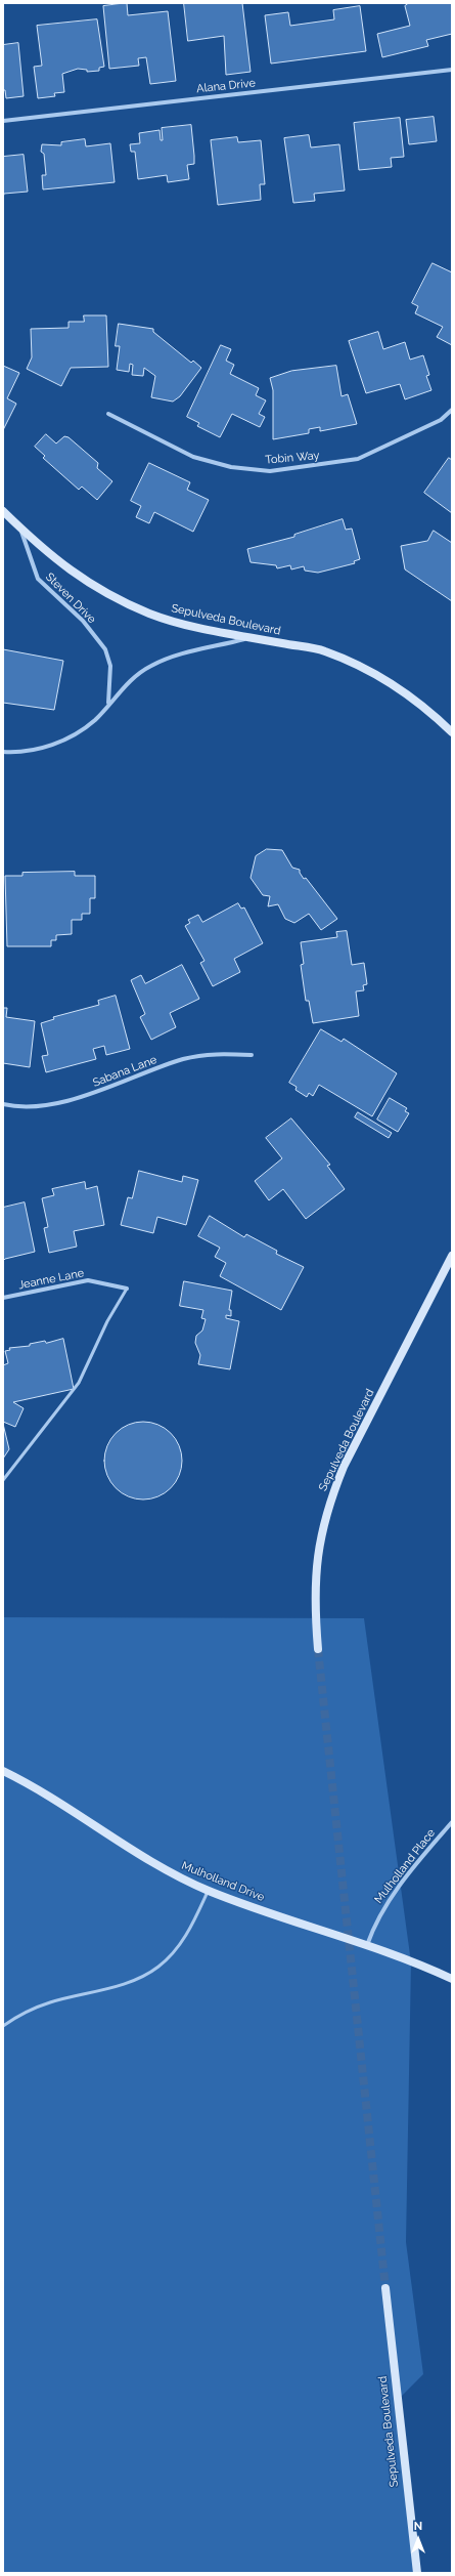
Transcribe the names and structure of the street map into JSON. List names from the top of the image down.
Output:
{
  "streets": {
    "main road": ["Sepulveda Boulevard", "Mulholland Drive"],
    "street": [
      "Alana Drive",
      "Tobin Way",
      "Steven Drive",
      "Sabana Lane",
      "Jeanne Lane",
      "Mulholland Place"
    ]
  },
  "crossings": [
    ["Steven Drive", "Sepulveda Boulevard"],
    ["Mulholland Place", "Mulholland Drive"]
  ],
  "north": "top"
}
